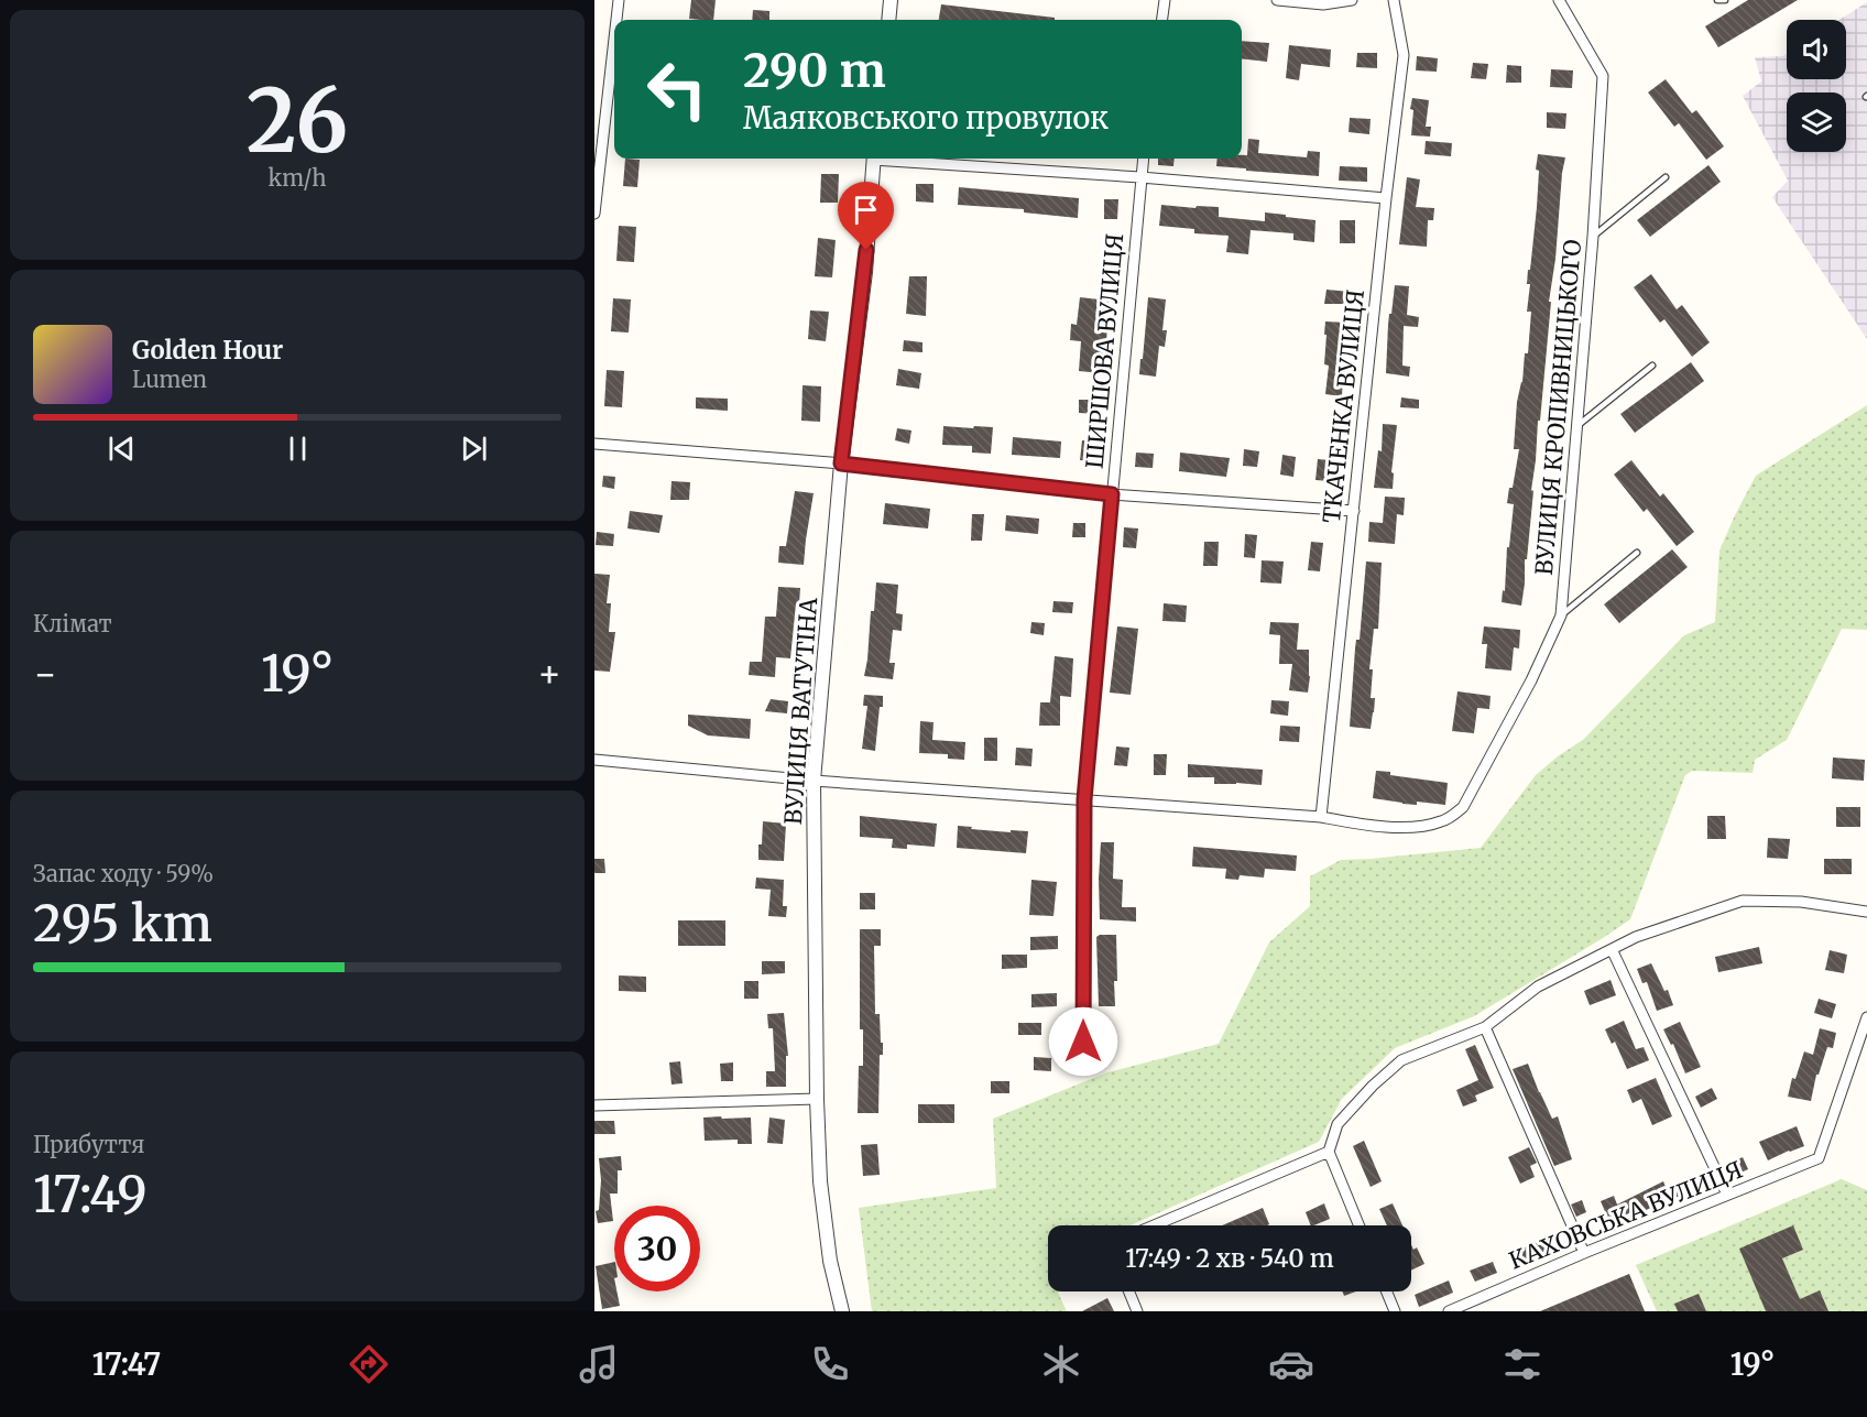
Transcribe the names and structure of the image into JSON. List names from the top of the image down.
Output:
{
  "streets": {
    "street": [
      "ШИРШОВА ВУЛИЦЯ",
      "ТКАЧЕНКА ВУЛИЦЯ",
      "ВУЛИЦЯ КРОПИВНИЦЬКОГО",
      "ВУЛИЦЯ ВАТУТІНА",
      "КАХОВСЬКА ВУЛИЦЯ"
    ]
  },
  "crossings": [
    ["ТКАЧЕНКА ВУЛИЦЯ", "ВУЛИЦЯ КРОПИВНИЦЬКОГО"]
  ],
  "page": {
    "tile": [
      ["26", "km/h"],
      "Клімат",
      ["Запас ходу · 59%", "295 km"],
      ["Прибуття", "17:49"]
    ],
    "turn": ["290 m", "Маяковського провулок"],
    "song": ["Golden Hour", "Lumen"],
    "heat": ["−", "19°", "+"],
    "limit": "30",
    "trip": "17:49 · 2 хв · 540 m",
    "tabs": ["17:47", "19°"]
  }
}
